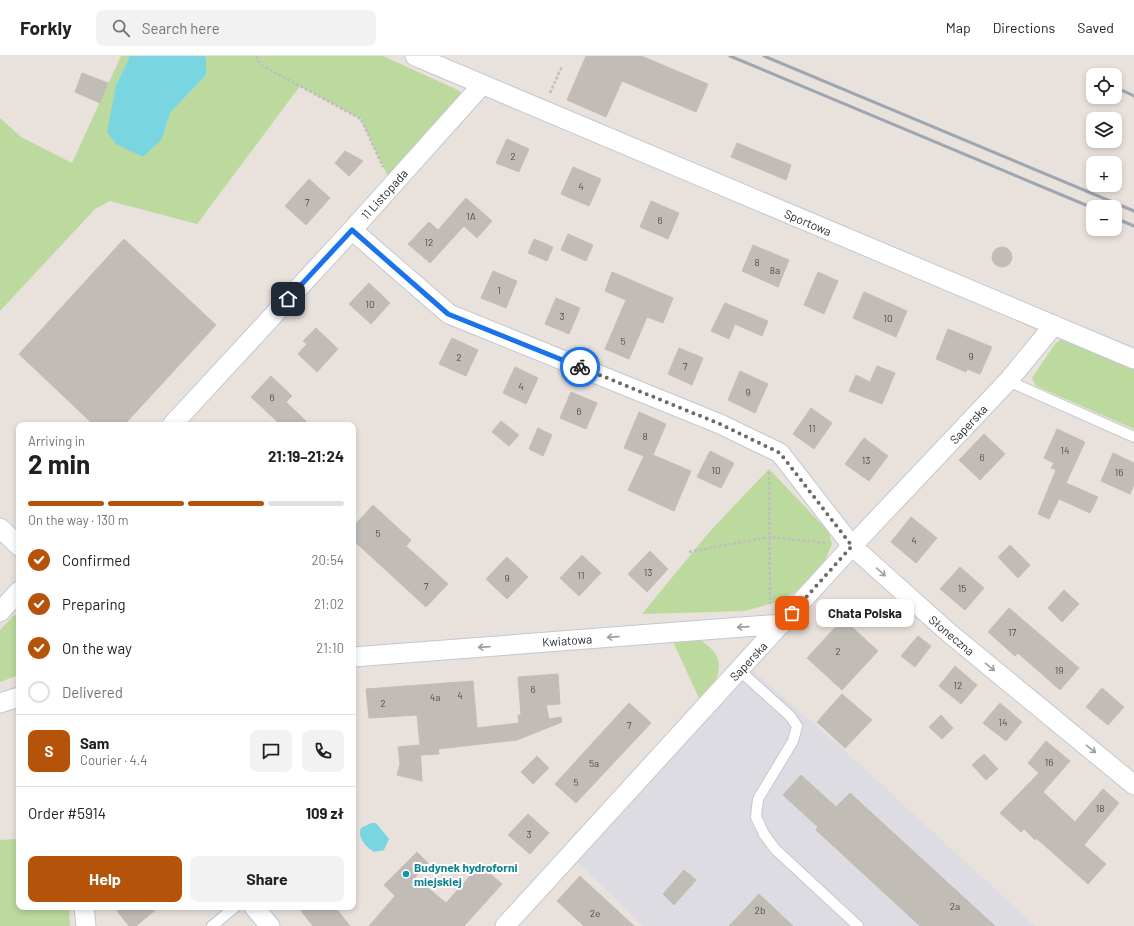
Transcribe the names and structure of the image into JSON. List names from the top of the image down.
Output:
{
  "streets": {
    "street": [
      "11 Listopada",
      "Sportowa",
      "Saperska",
      "Słoneczna",
      "Kwiatowa"
    ]
  },
  "crossings": [
    ["11 Listopada", "Sportowa"],
    ["11 Listopada", "Słoneczna"],
    ["Sportowa", "Saperska"],
    ["Saperska", "Słoneczna"],
    ["Saperska", "Kwiatowa"]
  ],
  "one_way": ["Słoneczna", "Kwiatowa"],
  "places": ["Chata Polska", "Budynek hydroforni miejskiej"],
  "house_numbers": [
    "2",
    "4",
    "7",
    "1A",
    "6",
    "12",
    "8",
    "8a",
    "1",
    "10",
    "3",
    "10",
    "5",
    "9",
    "2",
    "7",
    "4",
    "9",
    "6",
    "6",
    "11",
    "8",
    "14",
    "6",
    "13",
    "10",
    "16",
    "5",
    "4",
    "13",
    "11",
    "9",
    "7",
    "15",
    "17",
    "2",
    "19",
    "12",
    "6",
    "4",
    "4a",
    "2",
    "14",
    "7",
    "16",
    "5a",
    "5",
    "18",
    "3",
    "2a",
    "2b",
    "2e"
  ],
  "page": {
    "header": "Forkly",
    "search": "Search here",
    "nav": ["Map", "Directions", "Saved"],
    "map_buttons": ["+", "−"],
    "heading": ["2 min", "Arriving in", "21:19–21:24"],
    "panel": [
      "Sam",
      "Courier · 4.4",
      "Order #5914",
      "109 zł"
    ],
    "bar": "On the way · 130 m",
    "list": [
      ["Confirmed", "20:54"],
      ["Preparing", "21:02"],
      ["On the way", "21:10"],
      "Delivered"
    ],
    "bubble": "Chata Polska",
    "round": "S",
    "buttons": ["Help", "Share"]
  }
}
